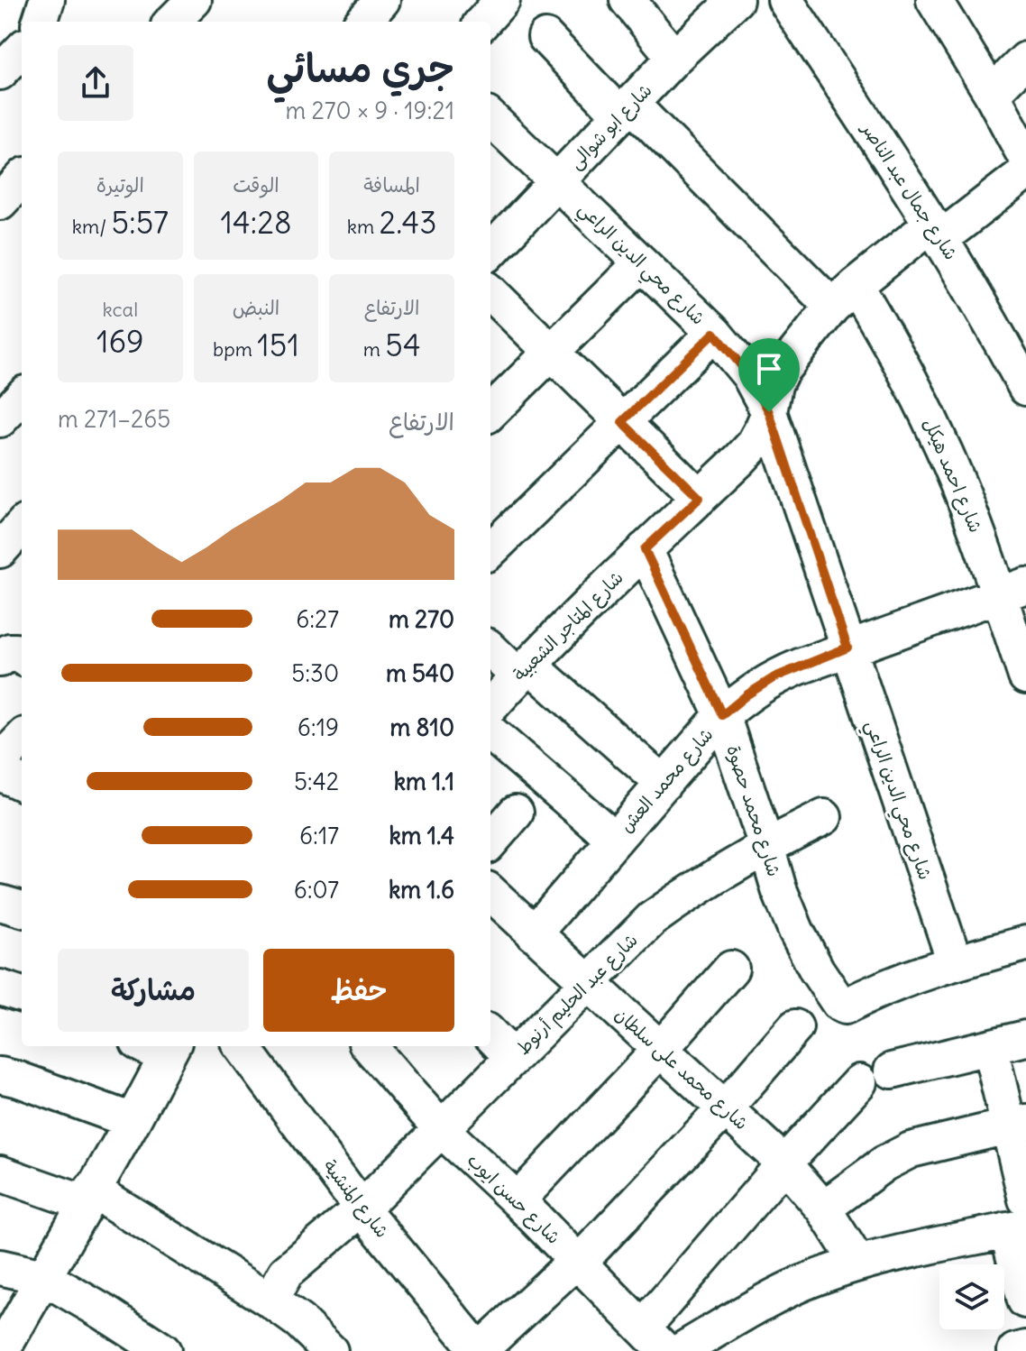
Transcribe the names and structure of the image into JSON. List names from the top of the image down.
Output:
{
  "streets": {
    "street": [
      "شارع ابو شوالى",
      "شارع جمال عبد الناصر",
      "شارع محي الدين الراعي",
      "شارع احمد هيكل",
      "شارع المتاجر الشعبية",
      "شارع محمد العش",
      "شارع محمد حصوة",
      "شارع عبد الحليم أرنوط",
      "شارع محمد على سلطان",
      "شارع المنشية",
      "شارع حسن ايوب"
    ]
  },
  "crossings": [
    ["شارع ابو شوالى", "شارع محي الدين الراعي"],
    ["شارع ابو شوالى", "شارع احمد هيكل"],
    ["شارع جمال عبد الناصر", "شارع المتاجر الشعبية"],
    ["شارع محي الدين الراعي", "شارع المتاجر الشعبية"],
    ["شارع محي الدين الراعي", "شارع محمد العش"],
    ["شارع محي الدين الراعي", "شارع محمد حصوة"],
    ["شارع احمد هيكل", "شارع المتاجر الشعبية"],
    ["شارع احمد هيكل", "شارع محمد العش"],
    ["شارع المتاجر الشعبية", "شارع محمد حصوة"],
    ["شارع محمد العش", "شارع محمد حصوة"],
    ["شارع محمد العش", "شارع محمد على سلطان"],
    ["شارع محمد حصوة", "شارع عبد الحليم أرنوط"],
    ["شارع عبد الحليم أرنوط", "شارع محمد على سلطان"],
    ["شارع عبد الحليم أرنوط", "شارع المنشية"],
    ["شارع عبد الحليم أرنوط", "شارع حسن ايوب"]
  ],
  "page": {
    "heading": ["جري مسائي", "19:21 · 9 × 270 m"],
    "stats": [
      ["المسافة", "2.43 km"],
      ["الوقت", "14:28"],
      ["الوتيرة", "5:57 /km"],
      ["الارتفاع", "54 m"],
      ["النبض", "151 bpm"],
      ["kcal", "169"]
    ],
    "chart": ["الارتفاع", "265–271 m"],
    "list": [
      {
        "name": "270 m",
        "note": "6:27"
      },
      {
        "name": "540 m",
        "note": "5:30"
      },
      {
        "name": "810 m",
        "note": "6:19"
      },
      {
        "name": "1.1 km",
        "note": "5:42"
      },
      {
        "name": "1.4 km",
        "note": "6:17"
      },
      {
        "name": "1.6 km",
        "note": "6:07"
      }
    ],
    "buttons": ["حفظ", "مشاركة"]
  }
}
